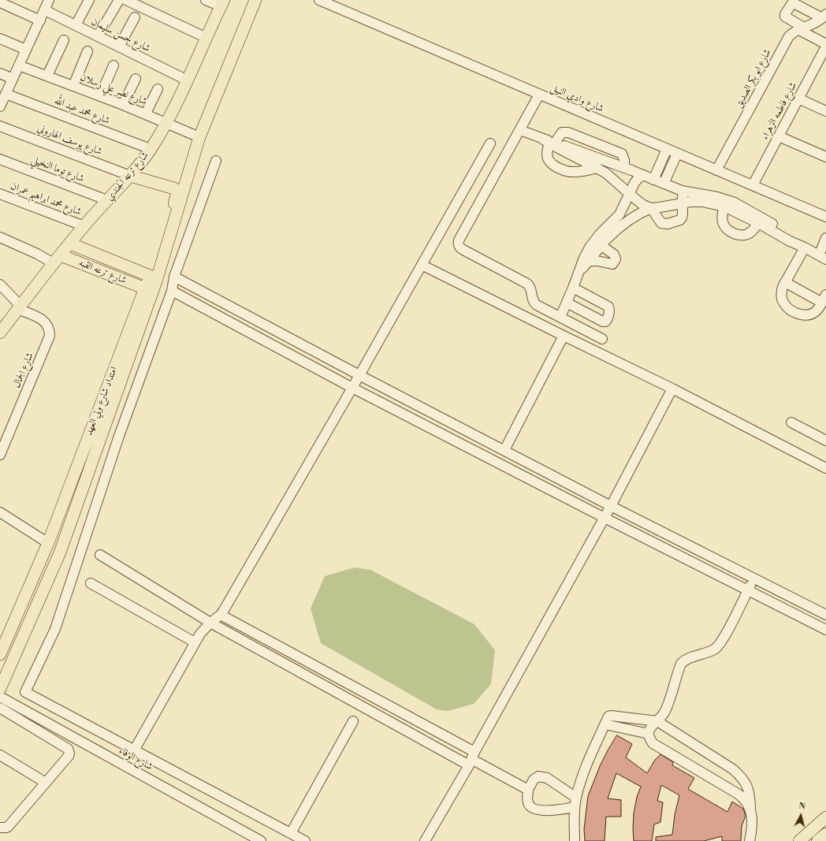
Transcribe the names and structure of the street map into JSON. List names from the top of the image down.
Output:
{
  "streets": {
    "main road": ["شارع ترعه الجندي", "شارع ترعه القبه", "امتداد شارع ولي العهد"],
    "street": [
      "شارع حسن سليمان",
      "شارع ابو بكر الصديق",
      "شارع نصر علي رسلان",
      "شارع وادي النيل",
      "شارع محمد عبد الله",
      "شارع فاطمه الزهراء",
      "شارع يوسف الهاروني",
      "شارع توما النخيلي",
      "شارع محمد ابراهيم عمران",
      "شارع الجمال",
      "شارع الوفاء"
    ]
  },
  "crossings": [
    ["شارع حسن سليمان", "شارع ترعه الجندي"],
    ["شارع ابو بكر الصديق", "شارع وادي النيل"],
    ["شارع نصر علي رسلان", "شارع ترعه الجندي"],
    ["شارع وادي النيل", "شارع فاطمه الزهراء"],
    ["شارع محمد عبد الله", "شارع ترعه الجندي"],
    ["شارع يوسف الهاروني", "شارع ترعه الجندي"],
    ["شارع توما النخيلي", "شارع ترعه الجندي"],
    ["شارع ترعه الجندي", "شارع محمد ابراهيم عمران"],
    ["شارع ترعه الجندي", "شارع ترعه القبه"],
    ["شارع ترعه الجندي", "شارع الجمال"],
    ["شارع ترعه القبه", "امتداد شارع ولي العهد"]
  ],
  "north": "top"
}
